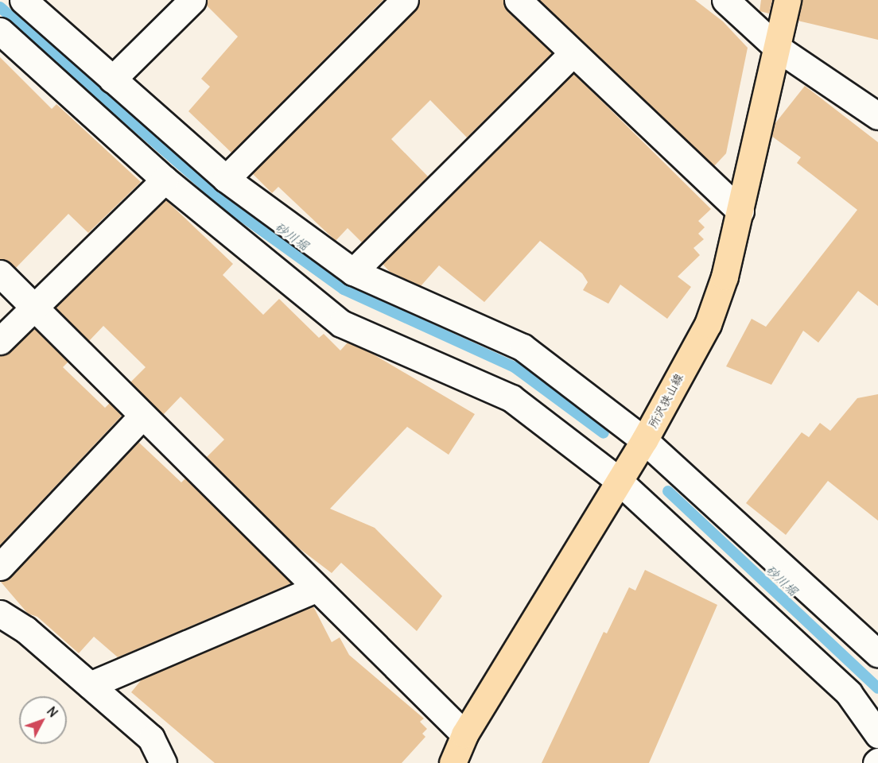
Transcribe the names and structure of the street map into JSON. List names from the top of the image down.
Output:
{
  "streets": {
    "main road": ["所沢狭山線"]
  },
  "water": ["砂川堀"],
  "north": "top right"
}
